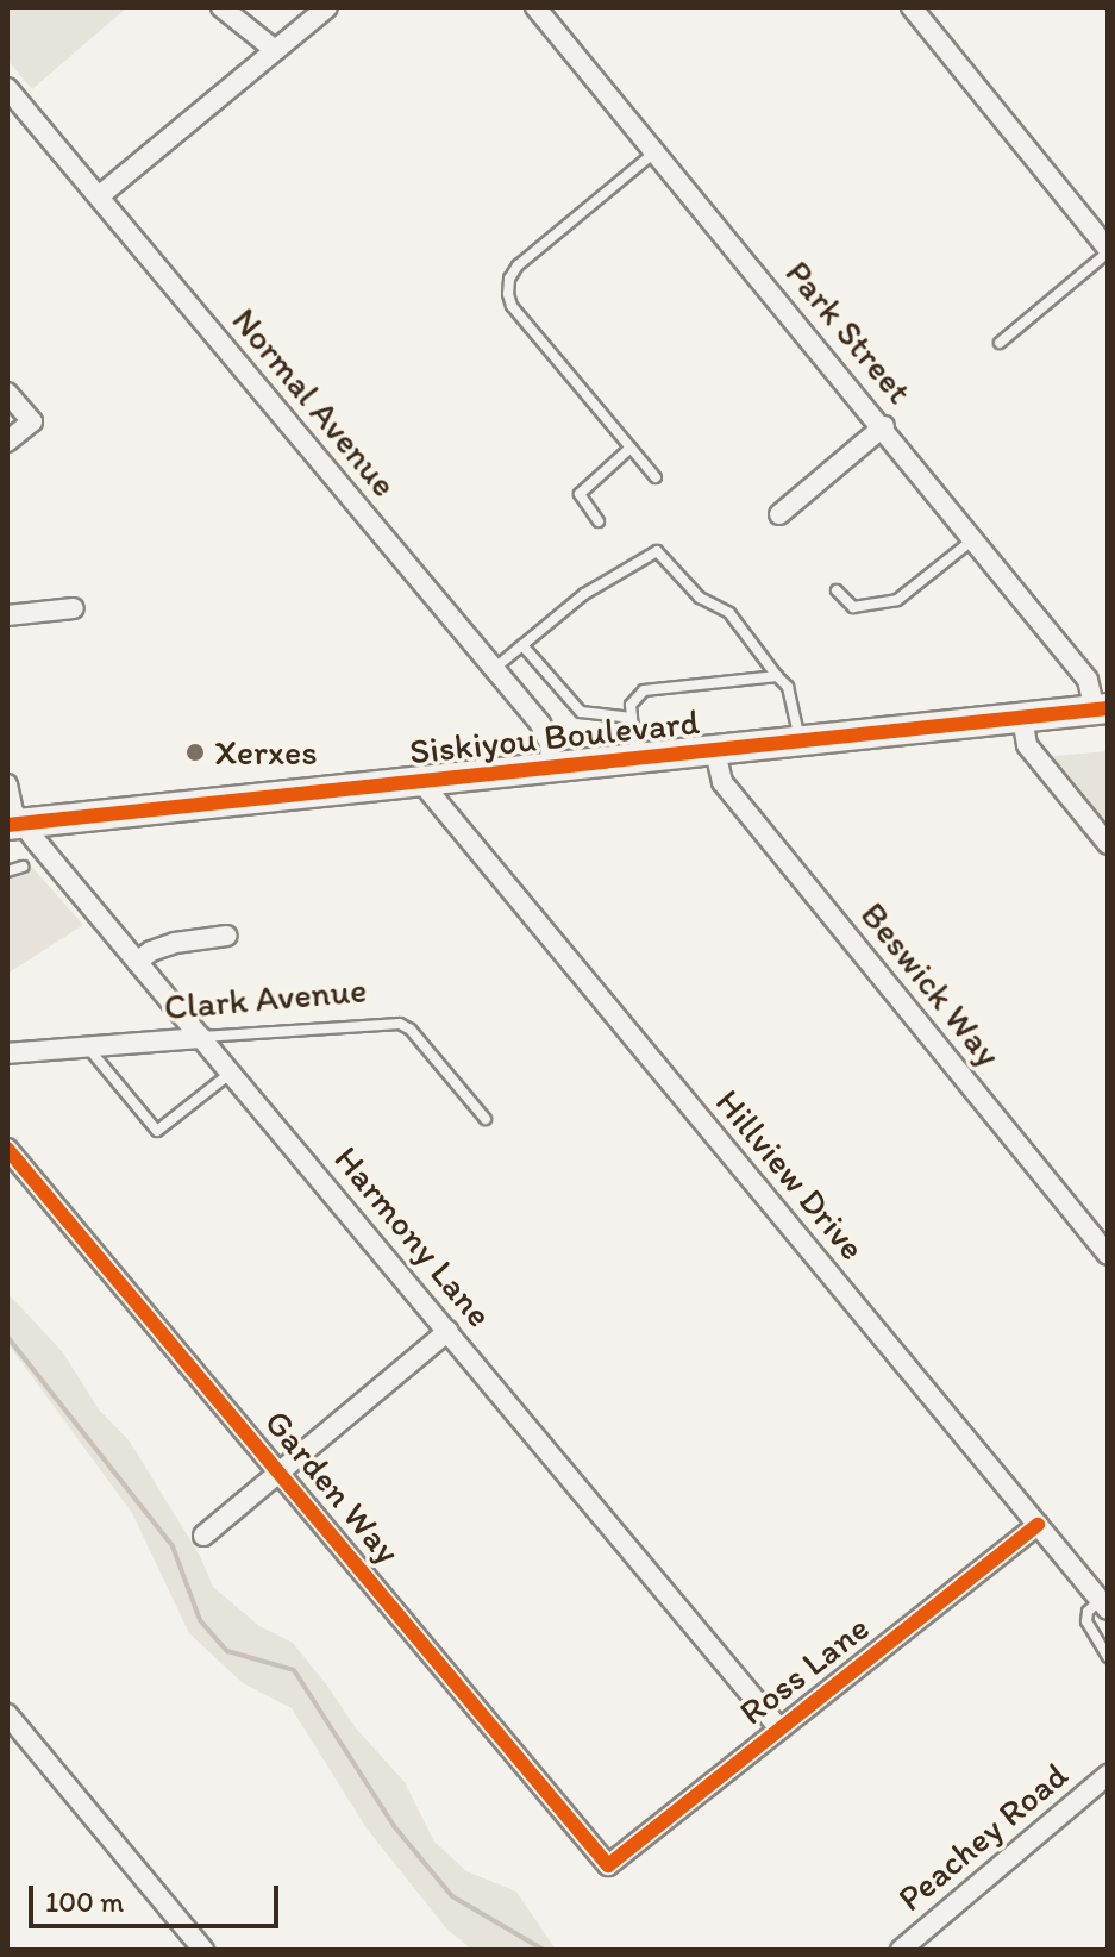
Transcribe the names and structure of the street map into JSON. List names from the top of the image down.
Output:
{
  "streets": {
    "main road": ["Siskiyou Boulevard"],
    "street": [
      "Park Street",
      "Normal Avenue",
      "Beswick Way",
      "Clark Avenue",
      "Hillview Drive",
      "Harmony Lane",
      "Garden Way",
      "Ross Lane",
      "Peachey Road"
    ]
  },
  "crossings": [
    ["Park Street", "Siskiyou Boulevard"],
    ["Normal Avenue", "Siskiyou Boulevard"],
    ["Siskiyou Boulevard", "Beswick Way"],
    ["Siskiyou Boulevard", "Hillview Drive"],
    ["Siskiyou Boulevard", "Harmony Lane"],
    ["Clark Avenue", "Harmony Lane"],
    ["Hillview Drive", "Ross Lane"],
    ["Harmony Lane", "Ross Lane"],
    ["Garden Way", "Ross Lane"]
  ],
  "places": ["Xerxes"],
  "scale_bar": "100 m"
}
